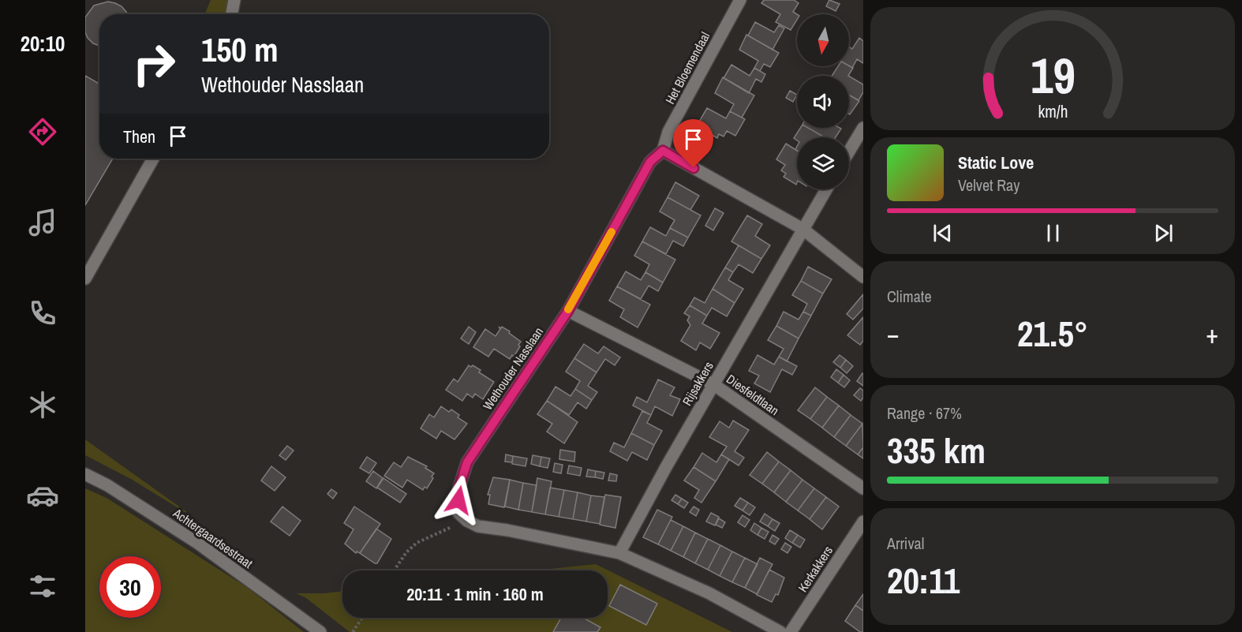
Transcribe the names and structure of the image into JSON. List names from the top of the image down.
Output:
{
  "streets": {
    "street": [
      "Het Bloemendaal",
      "Wethouder Nasslaan",
      "Rijsakkers",
      "Diesfeldtlaan",
      "Achtergaardsestraat",
      "Kerkakkers"
    ]
  },
  "crossings": [
    ["Het Bloemendaal", "Wethouder Nasslaan"],
    ["Wethouder Nasslaan", "Diesfeldtlaan"],
    ["Rijsakkers", "Diesfeldtlaan"]
  ],
  "north": "bottom",
  "page": {
    "tabs": "20:10",
    "turn": ["150 m", "Wethouder Nasslaan"],
    "then": "Then",
    "song": ["Static Love", "Velvet Ray"],
    "tile": [
      "Climate",
      ["Range · 67%", "335 km"],
      ["Arrival", "20:11"]
    ],
    "heat": ["−", "21.5°", "+"],
    "limit": "30",
    "trip": "20:11 · 1 min · 160 m",
    "gauge": ["19", "km/h"]
  }
}
